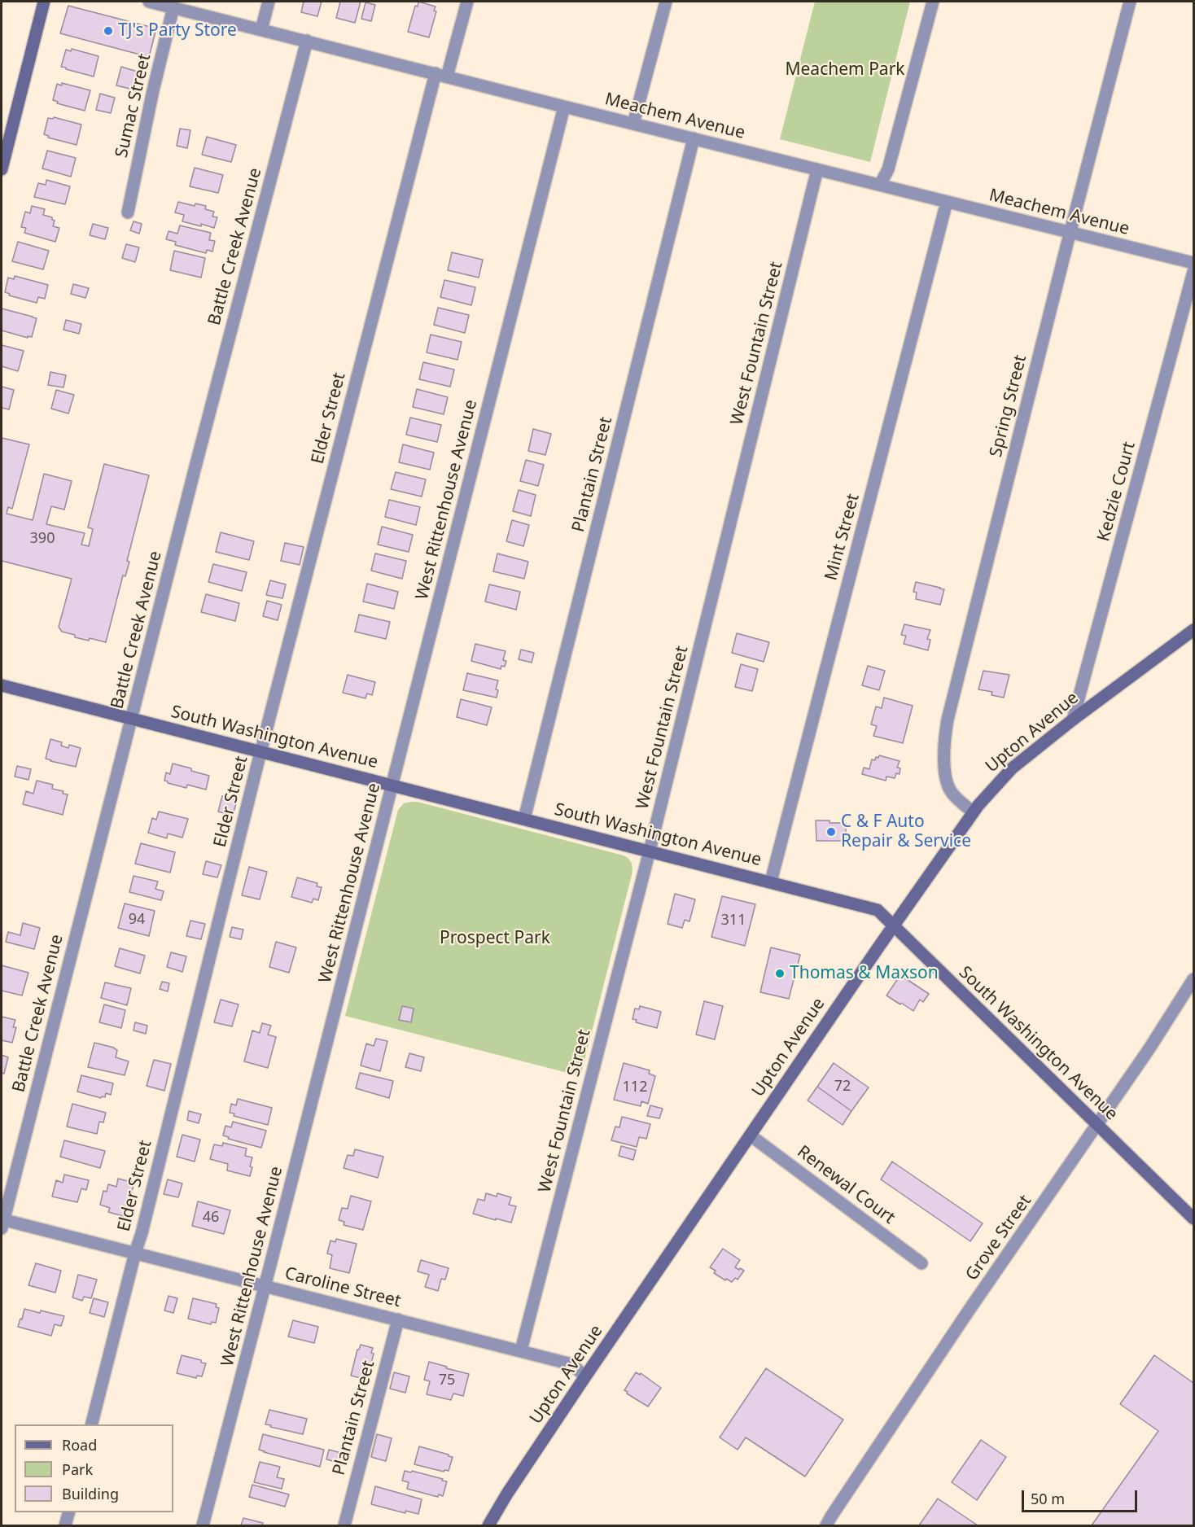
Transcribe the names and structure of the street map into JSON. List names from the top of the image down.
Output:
{
  "streets": {
    "street": [
      "Sumac Street",
      "Meachem Avenue",
      "Battle Creek Avenue",
      "West Fountain Street",
      "Spring Street",
      "Elder Street",
      "Plantain Street",
      "Kedzie Court",
      "West Rittenhouse Avenue",
      "Mint Street",
      "Upton Avenue",
      "South Washington Avenue",
      "Renewal Court",
      "Grove Street",
      "Caroline Street"
    ]
  },
  "crossings": [
    ["Sumac Street", "Meachem Avenue"],
    ["Meachem Avenue", "Battle Creek Avenue"],
    ["Meachem Avenue", "West Fountain Street"],
    ["Meachem Avenue", "Spring Street"],
    ["Meachem Avenue", "Elder Street"],
    ["Meachem Avenue", "Plantain Street"],
    ["Meachem Avenue", "West Rittenhouse Avenue"],
    ["Meachem Avenue", "Mint Street"],
    ["Battle Creek Avenue", "South Washington Avenue"],
    ["Battle Creek Avenue", "Caroline Street"],
    ["West Fountain Street", "South Washington Avenue"],
    ["West Fountain Street", "Caroline Street"],
    ["Spring Street", "Upton Avenue"],
    ["Elder Street", "South Washington Avenue"],
    ["Elder Street", "Caroline Street"],
    ["Plantain Street", "South Washington Avenue"],
    ["Plantain Street", "Caroline Street"],
    ["Kedzie Court", "Upton Avenue"],
    ["West Rittenhouse Avenue", "South Washington Avenue"],
    ["West Rittenhouse Avenue", "Caroline Street"],
    ["Mint Street", "South Washington Avenue"],
    ["Upton Avenue", "South Washington Avenue"],
    ["Upton Avenue", "Renewal Court"],
    ["Upton Avenue", "Caroline Street"],
    ["South Washington Avenue", "Grove Street"]
  ],
  "parks": ["Meachem Park", "Prospect Park"],
  "places": ["TJ's Party Store", "C & F Auto Repair & Service", "Thomas & Maxson"],
  "house_numbers": [
    "390",
    "94",
    "311",
    "72",
    "112",
    "46",
    "75"
  ],
  "legend": ["Road", "Park", "Building"],
  "scale_bar": "50 m"
}
